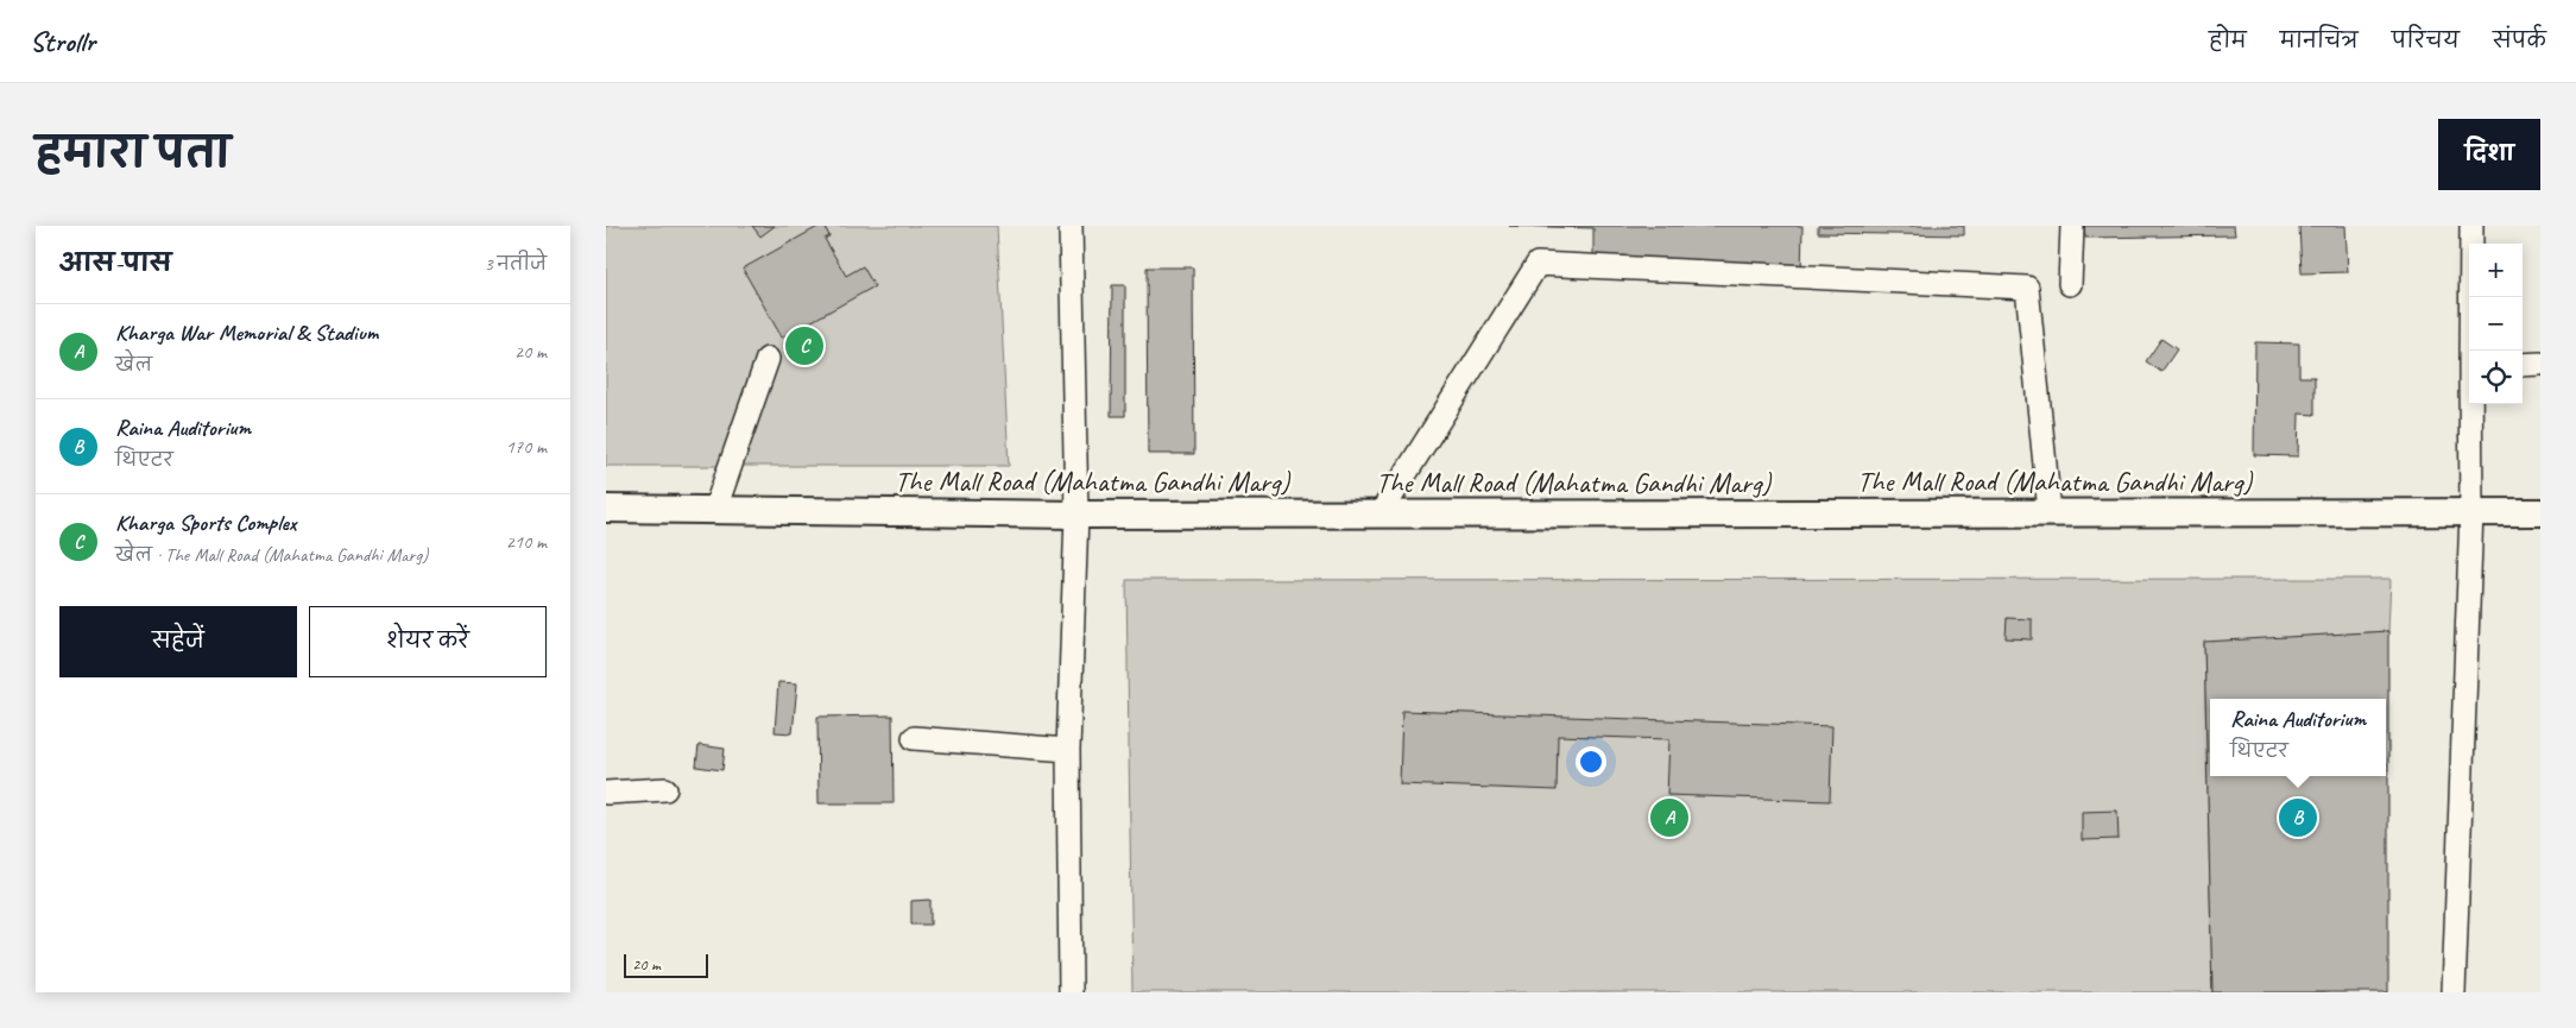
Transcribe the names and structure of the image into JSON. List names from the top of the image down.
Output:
{
  "streets": {
    "street": ["The Mall Road (Mahatma Gandhi Marg)"]
  },
  "scale_bar": "20 m",
  "page": {
    "header": "Strollr",
    "nav": [
      "होम",
      "मानचित्र",
      "परिचय",
      "संपर्क"
    ],
    "title": "हमारा पता",
    "buttons": [
      "दिशा",
      ["सहेजें", "शेयर करें"]
    ],
    "heading": ["आस-पास", "3 नतीजे"],
    "map_buttons": ["+", "−"],
    "list": [
      {
        "mark": "A",
        "name": "Kharga War Memorial & Stadium",
        "note": "खेल",
        "value": "20 m"
      },
      {
        "mark": "B",
        "name": "Raina Auditorium",
        "note": "थिएटर",
        "value": "170 m"
      },
      {
        "mark": "C",
        "name": "Kharga Sports Complex",
        "note": "खेल · The Mall Road (Mahatma Gandhi Marg)",
        "value": "210 m"
      }
    ],
    "pins": ["C", "A", "B"],
    "popup": ["Raina Auditorium", "थिएटर"],
    "scale": "20 m"
  }
}
